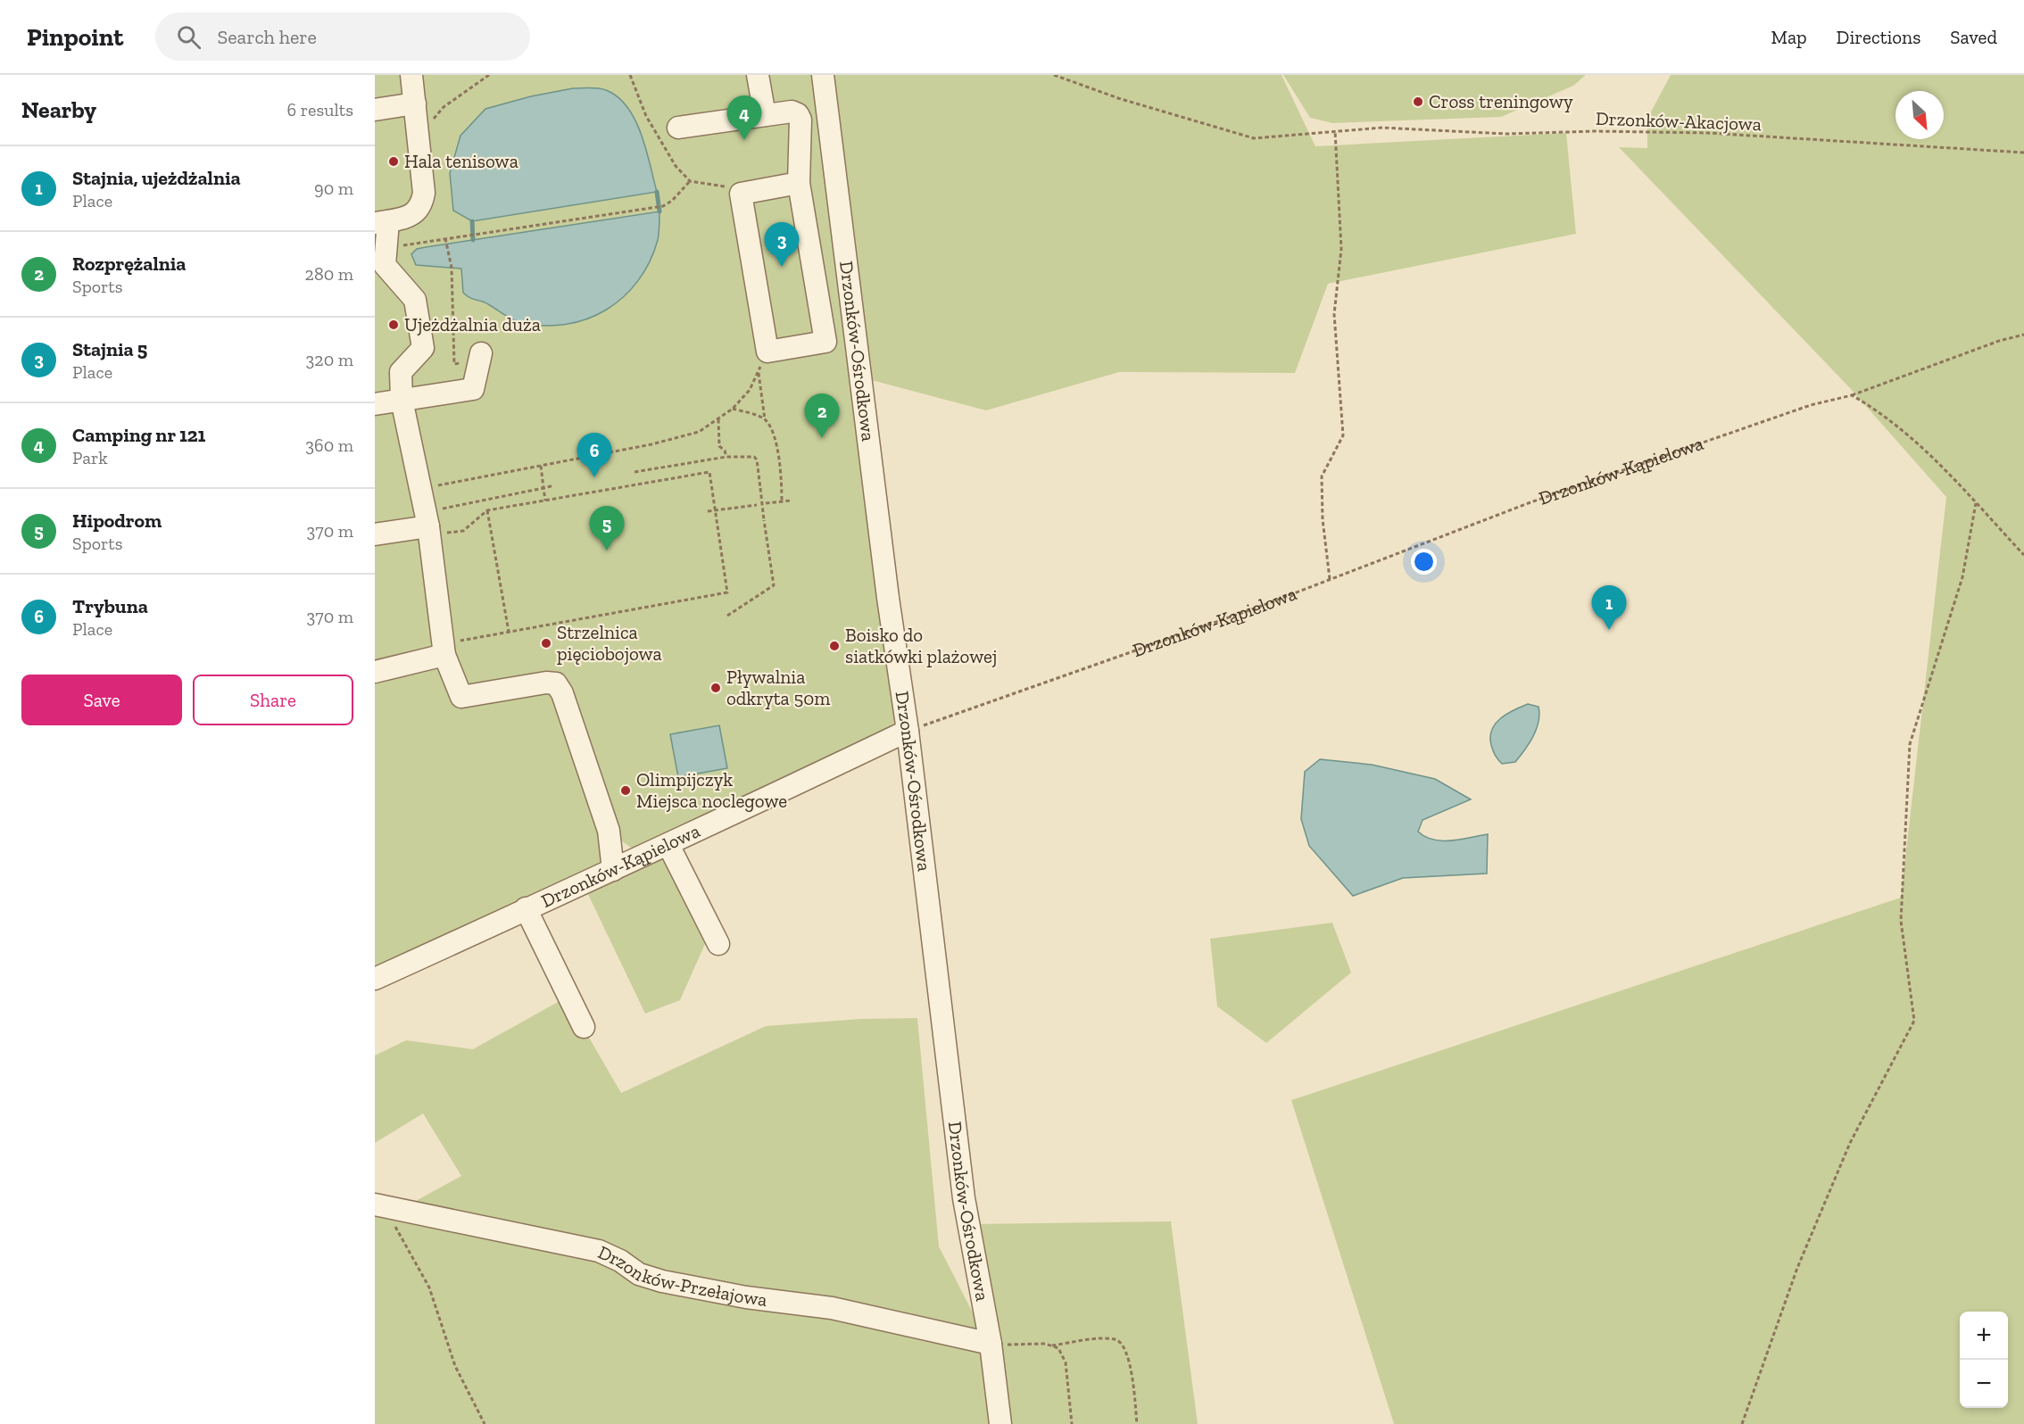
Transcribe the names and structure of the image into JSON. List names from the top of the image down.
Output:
{
  "streets": {
    "street": ["Drzonków-Ośrodkowa", "Drzonków-Kąpielowa", "Drzonków-Przełajowa"],
    "path": ["Drzonków-Akacjowa"]
  },
  "crossings": [
    ["Drzonków-Ośrodkowa", "Drzonków-Kąpielowa"],
    ["Drzonków-Ośrodkowa", "Drzonków-Przełajowa"]
  ],
  "places": [
    "Cross treningowy",
    "Hala tenisowa",
    "Ujeżdżalnia duża",
    "Strzelnica pięciobojowa",
    "Boisko do siatkówki plażowej",
    "Pływalnia odkryta 50m",
    "Olimpijczyk Miejsca noclegowe"
  ],
  "north": "bottom right",
  "page": {
    "header": "Pinpoint",
    "search": "Search here",
    "nav": ["Map", "Directions", "Saved"],
    "heading": ["Nearby", "6 results"],
    "pins": [
      "4",
      "3",
      "2",
      "6",
      "5",
      "1"
    ],
    "list": [
      {
        "mark": "1",
        "name": "Stajnia, ujeżdżalnia",
        "note": "Place",
        "value": "90 m"
      },
      {
        "mark": "2",
        "name": "Rozprężalnia",
        "note": "Sports",
        "value": "280 m"
      },
      {
        "mark": "3",
        "name": "Stajnia 5",
        "note": "Place",
        "value": "320 m"
      },
      {
        "mark": "4",
        "name": "Camping nr 121",
        "note": "Park",
        "value": "360 m"
      },
      {
        "mark": "5",
        "name": "Hipodrom",
        "note": "Sports",
        "value": "370 m"
      },
      {
        "mark": "6",
        "name": "Trybuna",
        "note": "Place",
        "value": "370 m"
      }
    ],
    "buttons": ["Save", "Share"],
    "map_buttons": ["+", "−"]
  }
}
